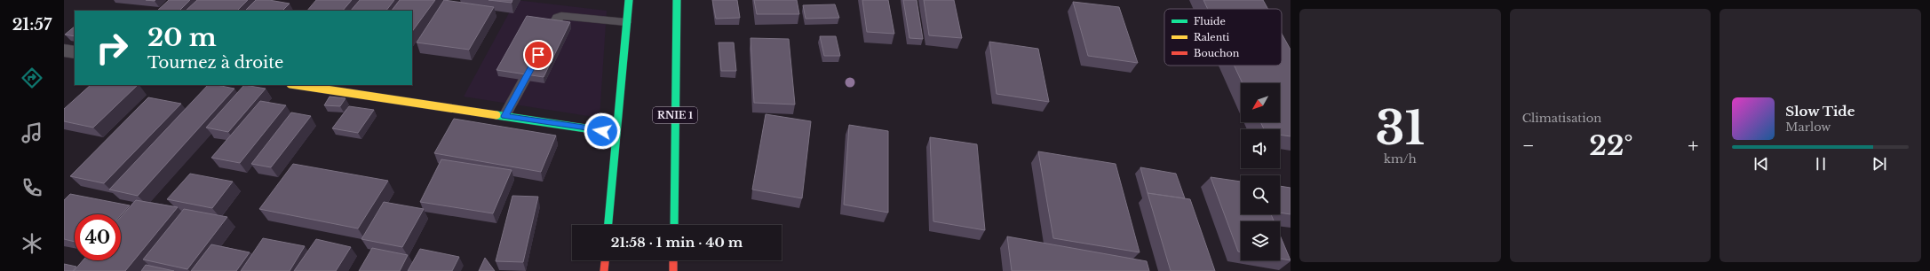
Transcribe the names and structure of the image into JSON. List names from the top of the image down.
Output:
{
  "streets": {
    "main road": ["RNIE 1"]
  },
  "legend": ["Fluide", "Ralenti", "Bouchon"],
  "north": "bottom left",
  "page": {
    "tabs": "21:57",
    "tile": [
      ["31", "km/h"],
      "Climatisation"
    ],
    "turn": ["20 m", "Tournez à droite"],
    "song": ["Slow Tide", "Marlow"],
    "heat": ["−", "22°", "+"],
    "limit": "40",
    "trip": "21:58 · 1 min · 40 m"
  }
}
